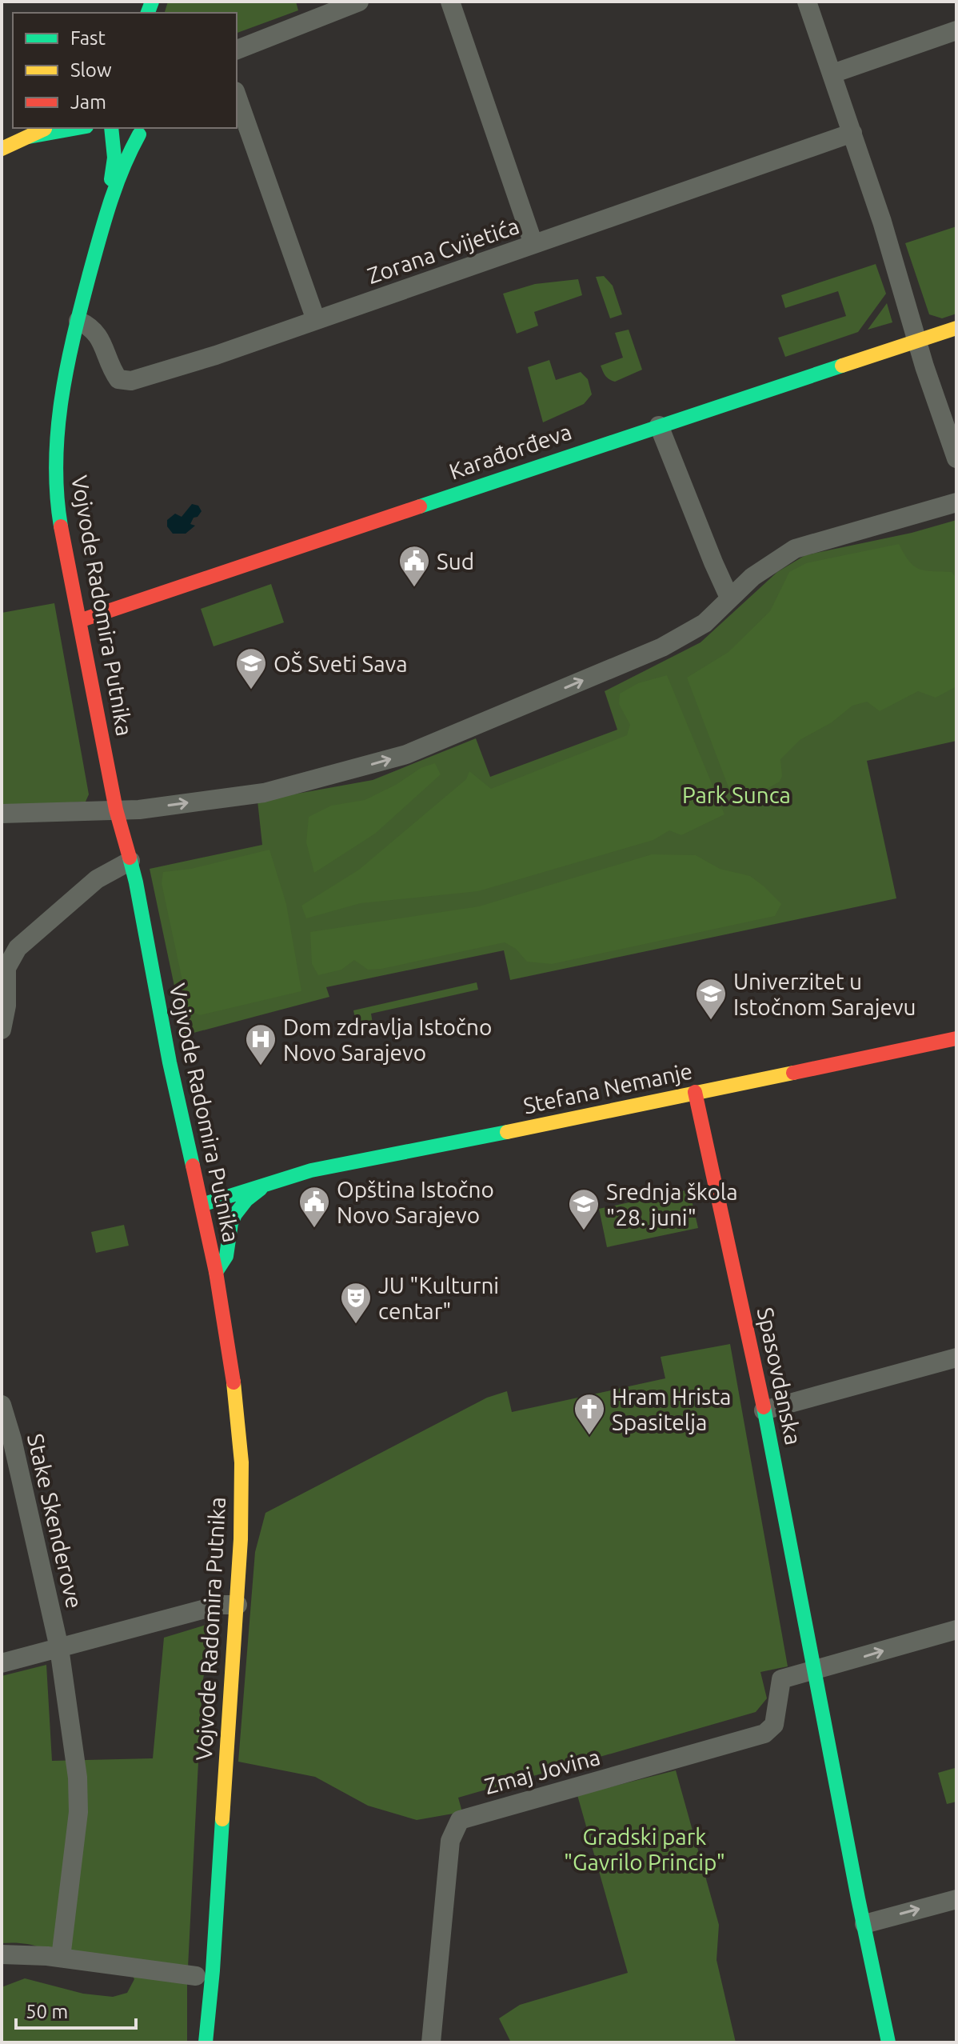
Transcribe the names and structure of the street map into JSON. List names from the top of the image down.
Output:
{
  "streets": {
    "main road": [
      "Karađorđeva",
      "Vojvode Radomira Putnika",
      "Stefana Nemanje",
      "Spasovdanska"
    ],
    "street": ["Zorana Cvijetića", "Stake Skenderove", "Zmaj Jovina"]
  },
  "crossings": [
    ["Zorana Cvijetića", "Vojvode Radomira Putnika"],
    ["Karađorđeva", "Vojvode Radomira Putnika"],
    ["Vojvode Radomira Putnika", "Stefana Nemanje"],
    ["Stefana Nemanje", "Spasovdanska"],
    ["Spasovdanska", "Zmaj Jovina"]
  ],
  "parks": ["Park Sunca", "Gradski park \"Gavrilo Princip\""],
  "places": {
    "public building": ["Sud", "Opština Istočno Novo Sarajevo"],
    "school or university": ["OŠ Sveti Sava", "Univerzitet u Istočnom Sarajevu", "Srednja škola \"28. juni\""],
    "hospital": ["Dom zdravlja Istočno Novo Sarajevo"],
    "theatre": ["JU \"Kulturni centar\""],
    "church": ["Hram Hrista Spasitelja"]
  },
  "legend": ["Fast", "Slow", "Jam"],
  "scale_bar": "50 m"
}
